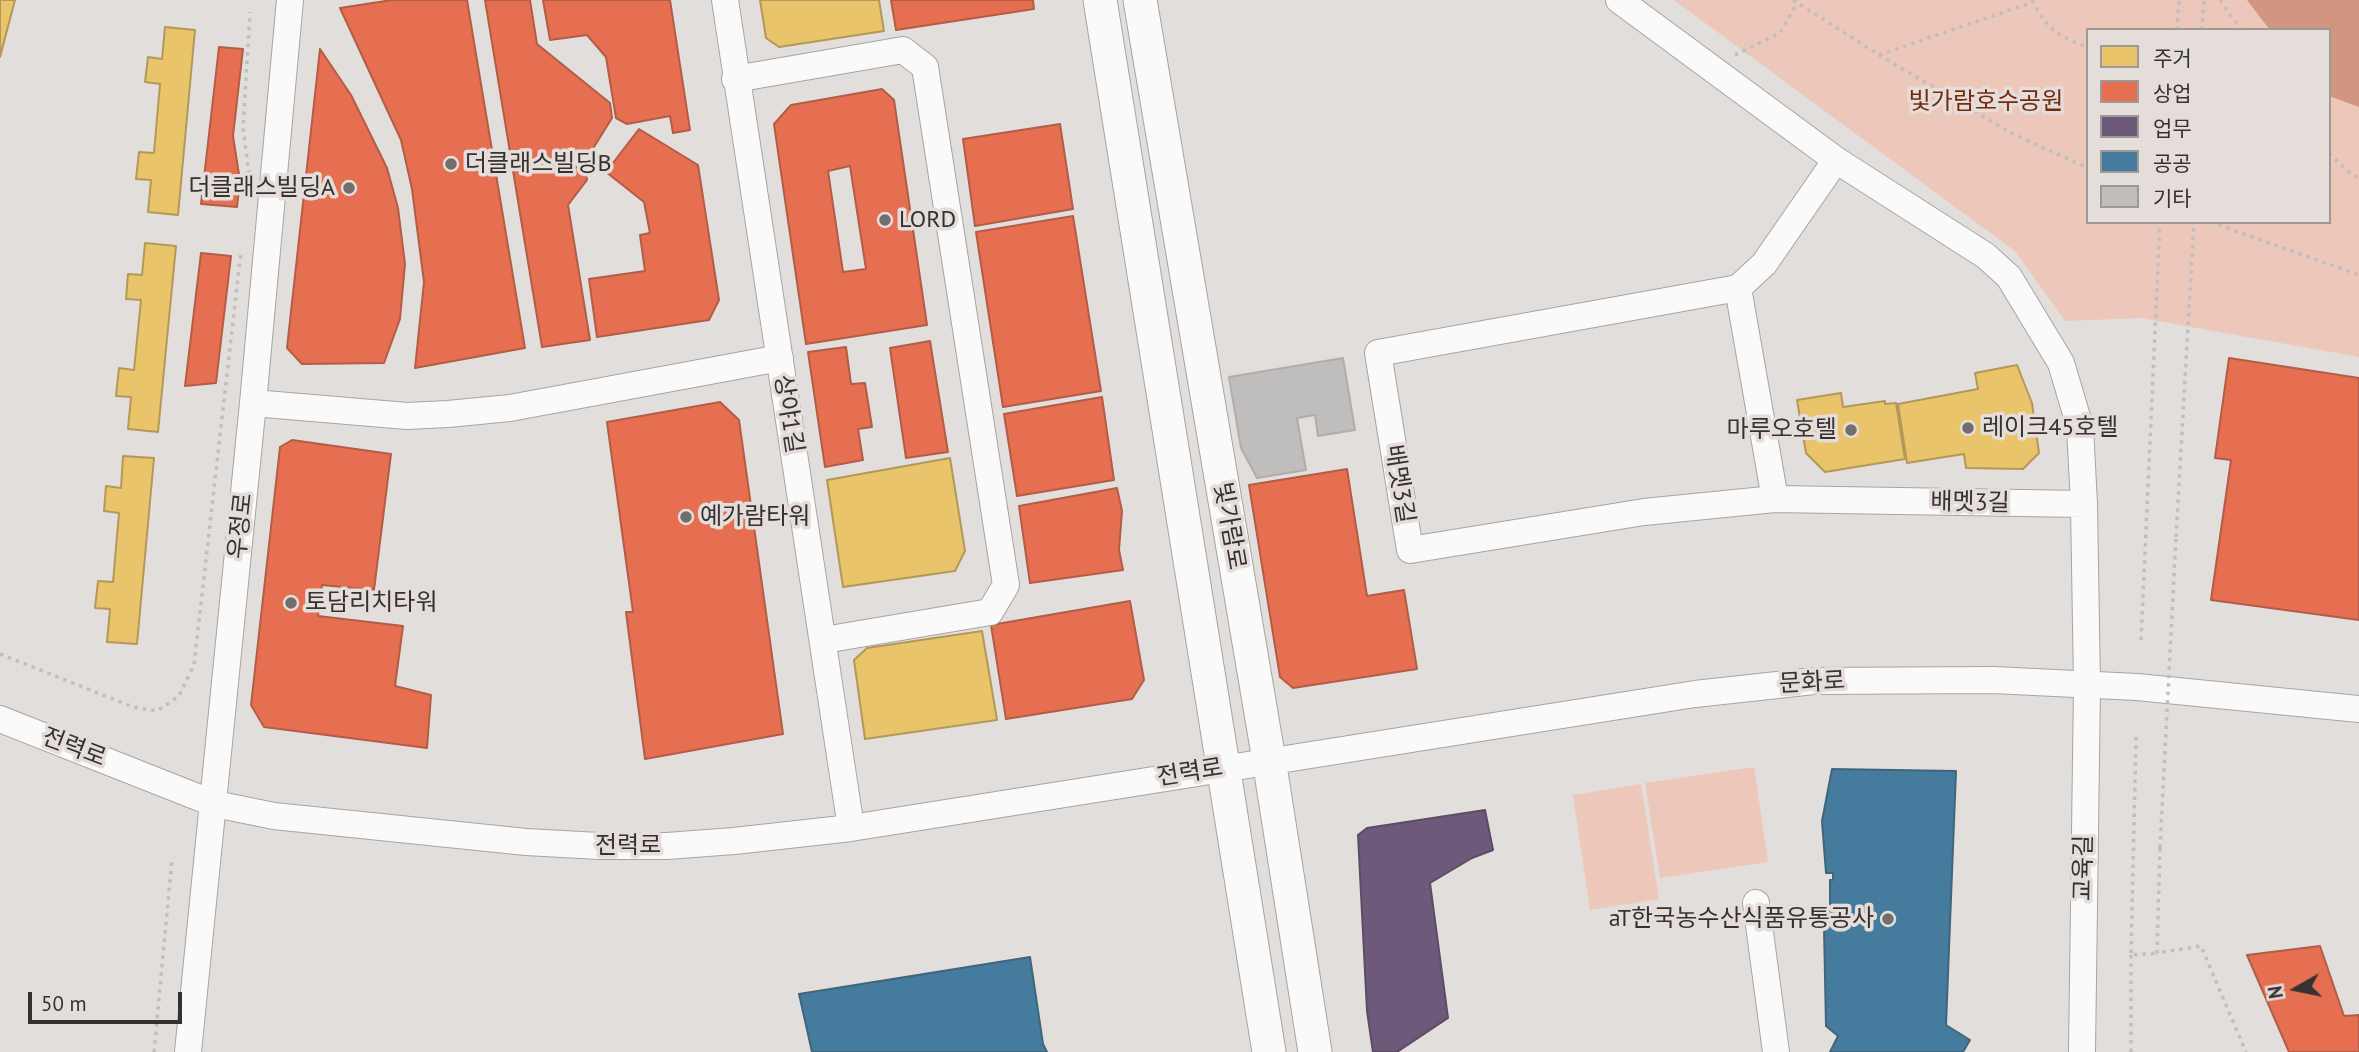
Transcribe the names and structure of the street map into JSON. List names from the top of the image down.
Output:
{
  "streets": {
    "main road": ["빛가람로"],
    "street": [
      "상야1길",
      "배멧3길",
      "우정로",
      "문화로",
      "전력로",
      "교육길"
    ]
  },
  "crossings": [
    ["상야1길", "전력로"],
    ["우정로", "전력로"],
    ["빛가람로", "문화로"],
    ["빛가람로", "전력로"],
    ["문화로", "전력로"],
    ["문화로", "교육길"]
  ],
  "parks": ["빛가람호수공원"],
  "places": [
    "더클래스빌딩B",
    "더클래스빌딩A",
    "LORD",
    "레이크45호텔",
    "마루오호텔",
    "예가람타워",
    "토담리치타워",
    "aT한국농수산식품유통공사"
  ],
  "legend": [
    "주거",
    "상업",
    "업무",
    "공공",
    "기타"
  ],
  "scale_bar": "50 m",
  "north": "left"
}
